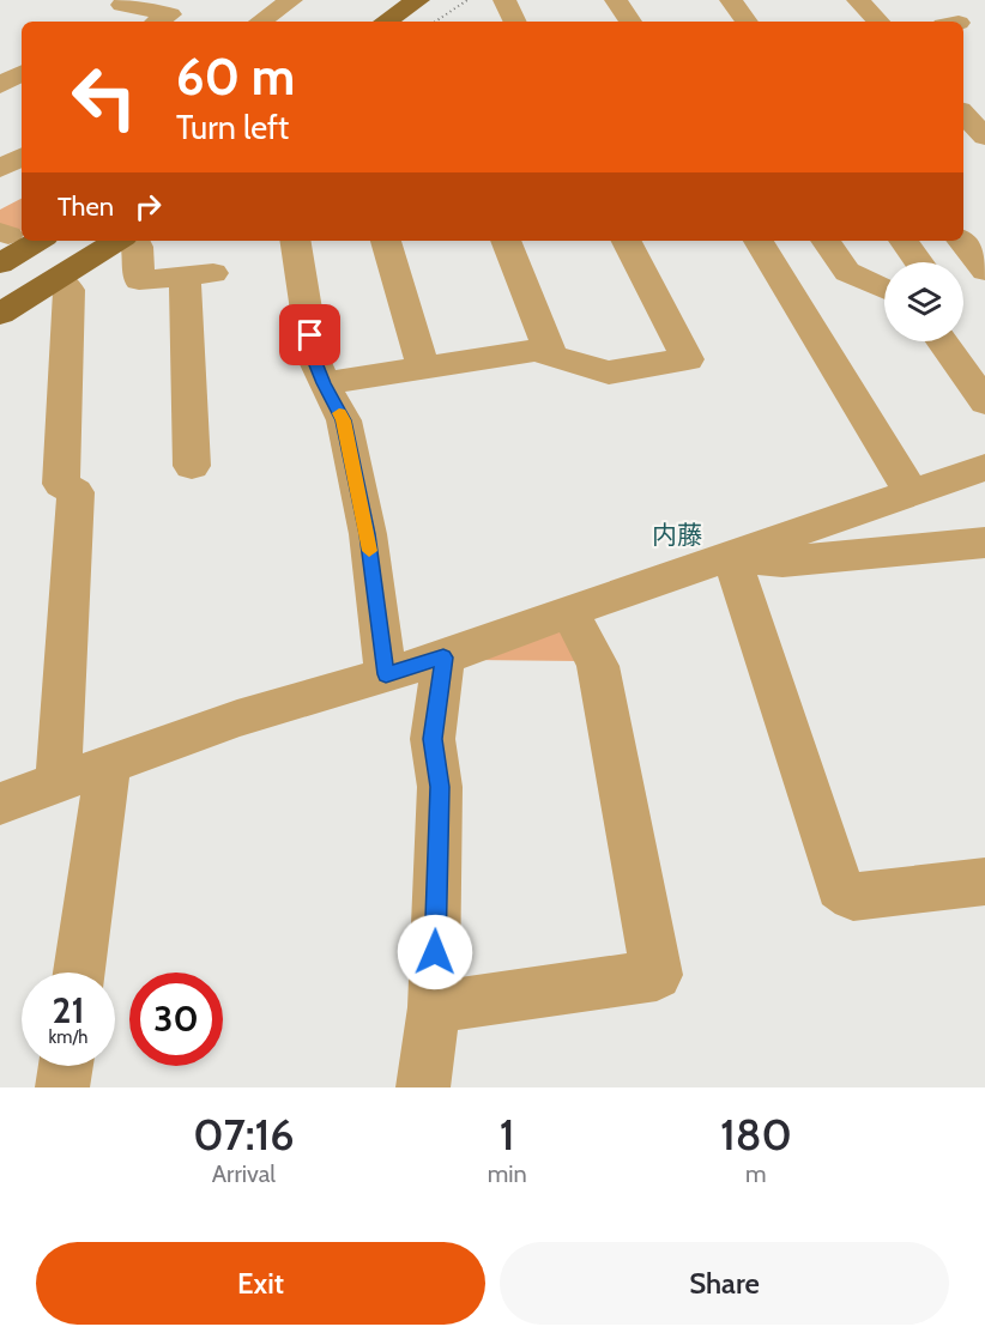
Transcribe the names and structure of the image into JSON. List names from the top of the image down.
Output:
{
  "districts": ["内藤"],
  "page": {
    "turn": ["60 m", "Turn left"],
    "then": "Then",
    "speed": "21 km/h",
    "limit": "30",
    "eta": [
      "07:16",
      "Arrival",
      "1",
      "min",
      "180",
      "m"
    ],
    "buttons": ["Exit", "Share"]
  }
}
